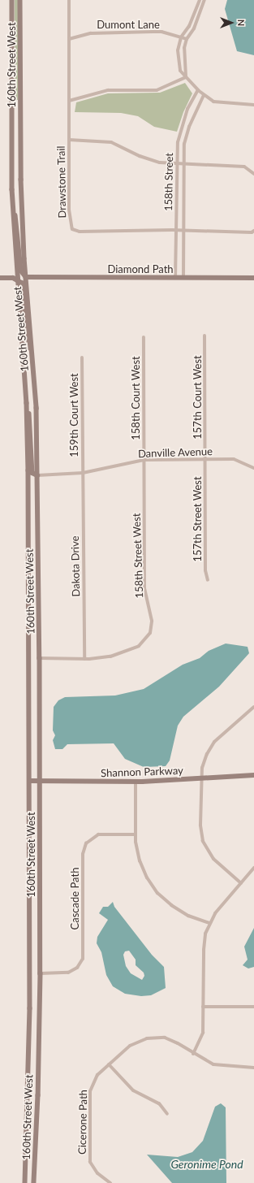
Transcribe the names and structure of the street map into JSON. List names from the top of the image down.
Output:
{
  "streets": {
    "main road": ["160th Street West", "Diamond Path", "Shannon Parkway"],
    "street": [
      "Dumont Lane",
      "Drawstone Trail",
      "158th Street",
      "157th Court West",
      "158th Court West",
      "159th Court West",
      "Danville Avenue",
      "157th Street West",
      "158th Street West",
      "Dakota Drive",
      "Cascade Path",
      "Cicerone Path"
    ]
  },
  "crossings": [
    ["Dumont Lane", "Drawstone Trail"],
    ["160th Street West", "Diamond Path"],
    ["160th Street West", "Danville Avenue"],
    ["160th Street West", "Shannon Parkway"],
    ["160th Street West", "Cascade Path"],
    ["Drawstone Trail", "158th Street"],
    ["158th Street", "Diamond Path"],
    ["157th Court West", "Danville Avenue"],
    ["157th Court West", "157th Street West"],
    ["158th Court West", "Danville Avenue"],
    ["158th Court West", "158th Street West"],
    ["159th Court West", "Danville Avenue"],
    ["159th Court West", "Dakota Drive"],
    ["Danville Avenue", "157th Street West"],
    ["Danville Avenue", "158th Street West"],
    ["Danville Avenue", "Dakota Drive"],
    ["158th Street West", "Dakota Drive"]
  ],
  "water": ["Geronime Pond"],
  "north": "right"
}
